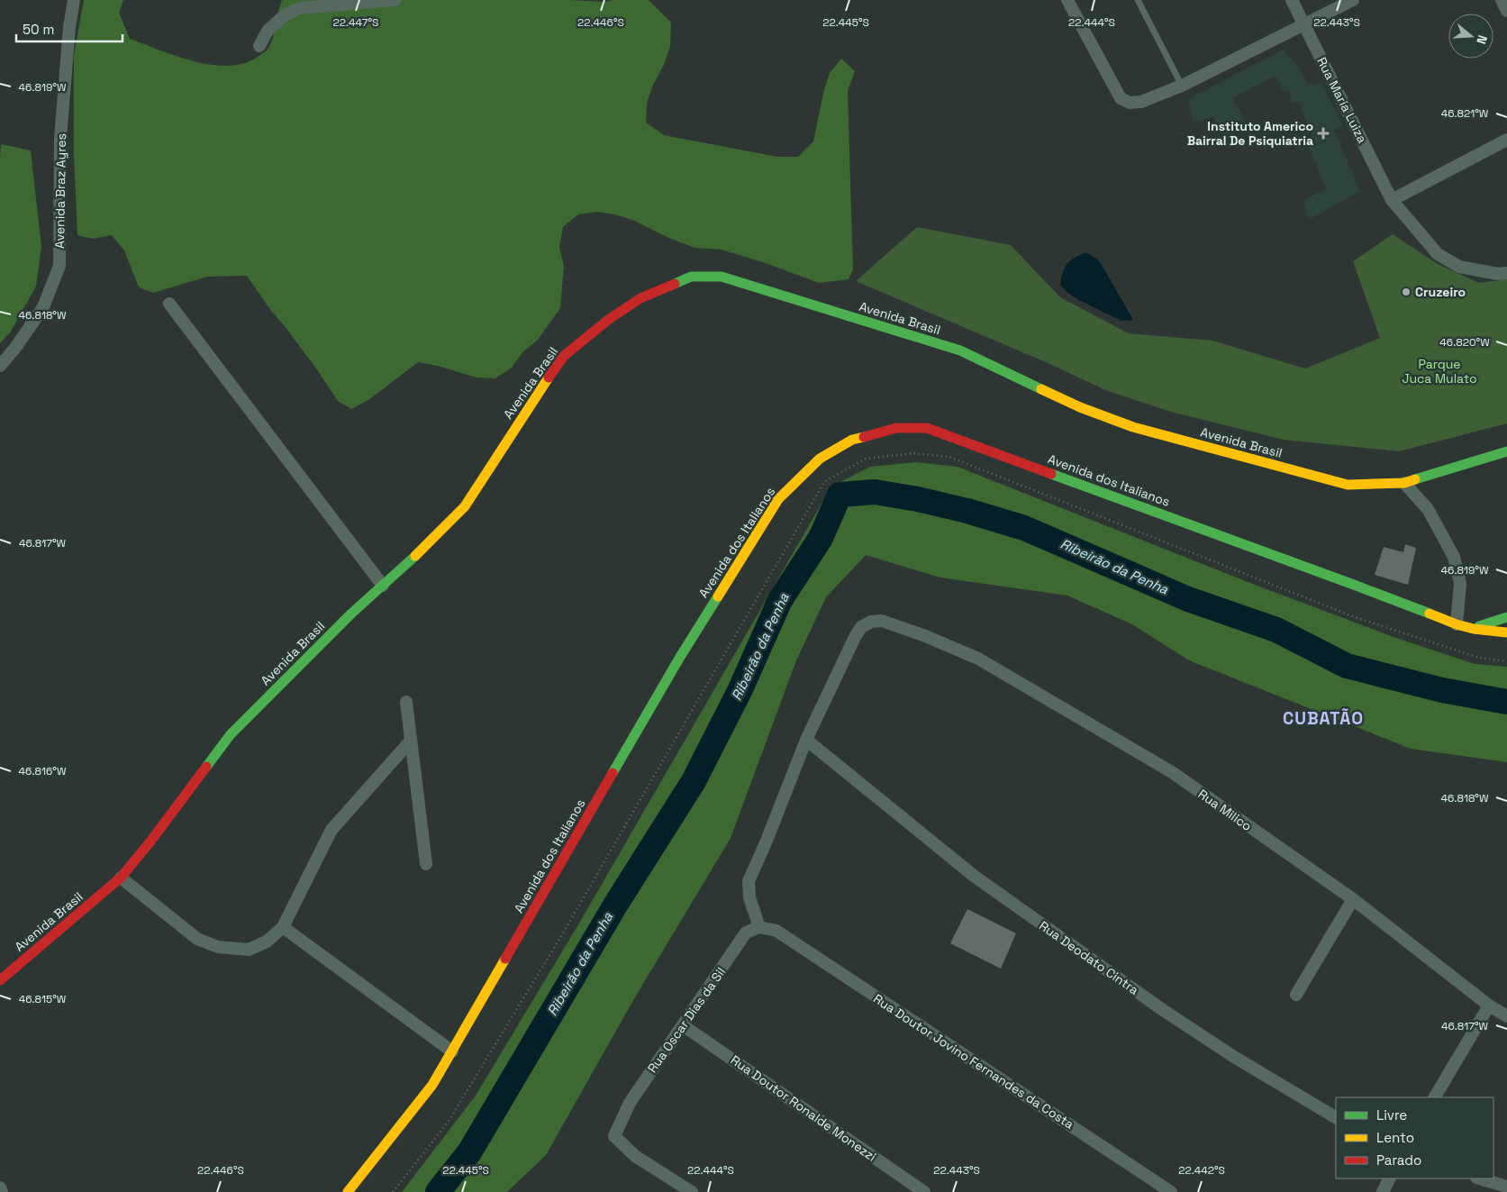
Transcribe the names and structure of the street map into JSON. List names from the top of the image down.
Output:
{
  "streets": {
    "street": [
      "Rua María Luiza",
      "Avenida Braz Ayres",
      "Avenida Brasil",
      "Avenida dos Italianos",
      "Rua Milico",
      "Rua Deodato Cintra",
      "Rua Oscar Dias da Sil",
      "Rua Doutor Jovino Fernandes da Costa",
      "Rua Doutor Ronalde Monezzi"
    ]
  },
  "crossings": [
    ["Rua Milico", "Rua Deodato Cintra"],
    ["Rua Milico", "Rua Oscar Dias da Sil"],
    ["Rua Milico", "Rua Doutor Jovino Fernandes da Costa"],
    ["Rua Oscar Dias da Sil", "Rua Doutor Jovino Fernandes da Costa"],
    ["Rua Oscar Dias da Sil", "Rua Doutor Ronalde Monezzi"]
  ],
  "districts": ["CUBATÃO"],
  "water": ["Ribeirão da Penha"],
  "parks": ["Parque Juca Mulato"],
  "places": {
    "health": ["Instituto Americo Bairral De Psiquiatria"],
    "other": ["Cruzeiro"]
  },
  "legend": ["Livre", "Lento", "Parado"],
  "scale_bar": "50 m",
  "north": "right",
  "coordinates": [
    "22.447°S",
    "22.446°S",
    "22.445°S",
    "22.444°S",
    "22.443°S",
    "46.819°W",
    "46.821°W",
    "46.818°W",
    "46.820°W",
    "46.817°W",
    "46.816°W",
    "46.815°W",
    "22.442°S"
  ]
}
